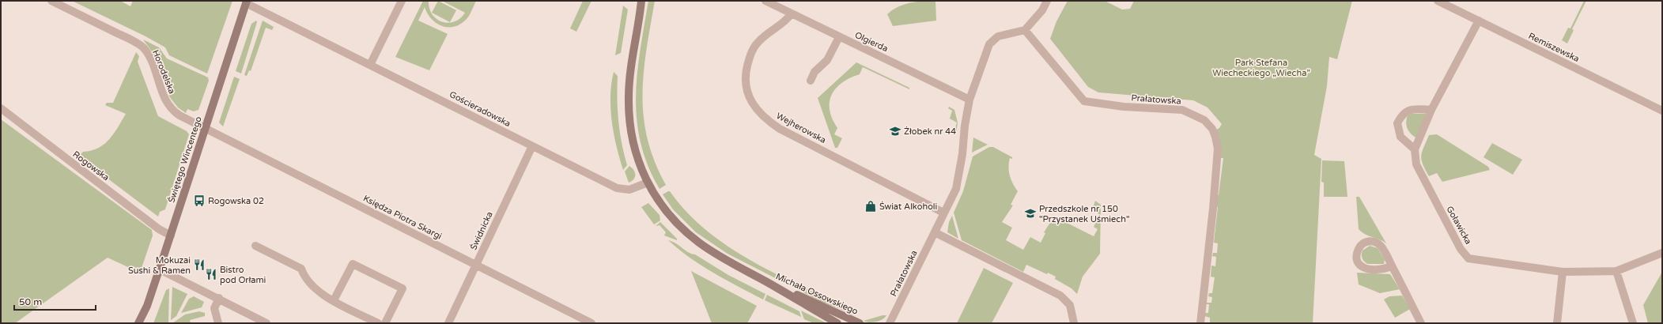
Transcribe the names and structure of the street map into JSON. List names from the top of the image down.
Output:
{
  "streets": {
    "street": [
      "Olgierda",
      "Remiszewska",
      "Horodelska",
      "Prałatowska",
      "Gościeradowska",
      "Wejherowska",
      "Świętego Wincentego",
      "Rogowska",
      "Księdza Piotra Skargi",
      "Goławicka",
      "Świdnicka",
      "Michała Ossowskiego"
    ]
  },
  "crossings": [
    ["Olgierda", "Prałatowska"],
    ["Olgierda", "Wejherowska"],
    ["Remiszewska", "Goławicka"],
    ["Horodelska", "Świętego Wincentego"],
    ["Horodelska", "Księdza Piotra Skargi"],
    ["Prałatowska", "Wejherowska"],
    ["Gościeradowska", "Świętego Wincentego"],
    ["Gościeradowska", "Świdnicka"],
    ["Gościeradowska", "Michała Ossowskiego"],
    ["Świętego Wincentego", "Rogowska"],
    ["Świętego Wincentego", "Księdza Piotra Skargi"],
    ["Księdza Piotra Skargi", "Świdnicka"]
  ],
  "parks": ["Park Stefana Wiecheckiego „Wiecha”"],
  "places": {
    "school or university": ["Żłobek nr 44", "Przedszkole nr 150 \"Przystanek Uśmiech\""],
    "bus stop": ["Rogowska 02"],
    "shop": ["Świat Alkoholi"],
    "restaurant": ["Mokuzai Sushi & Ramen", "Bistro pod Orłami"]
  },
  "scale_bar": "50 m"
}
